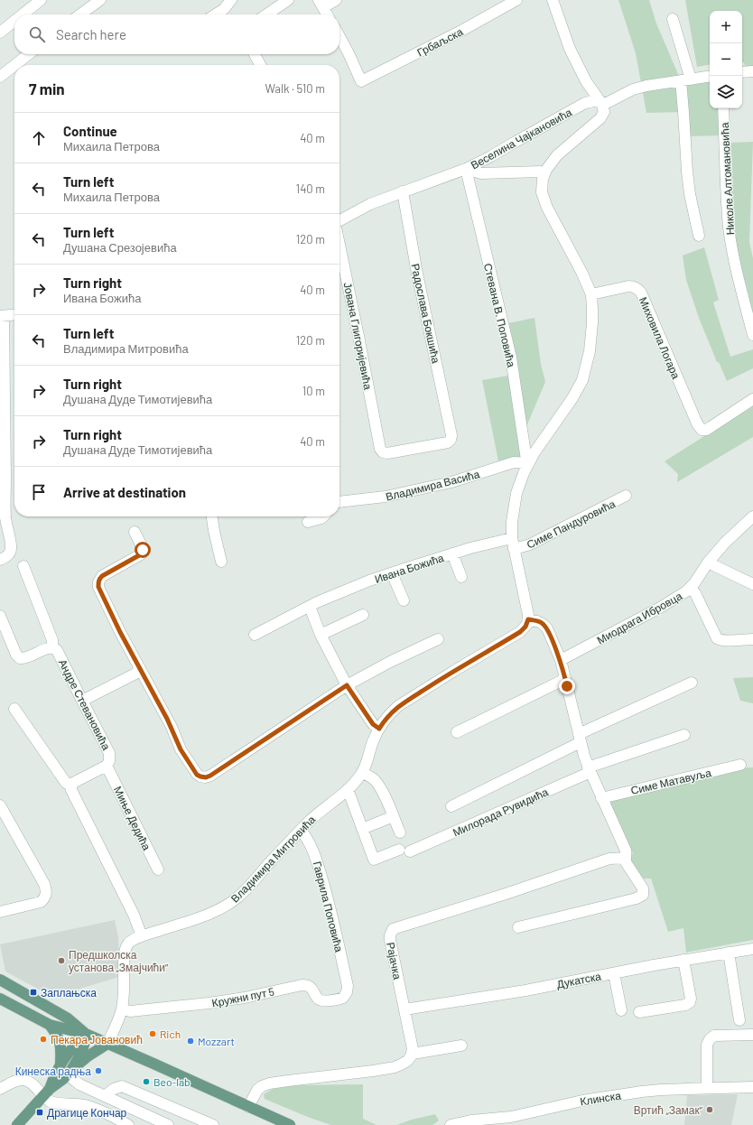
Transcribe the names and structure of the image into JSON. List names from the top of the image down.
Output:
{
  "streets": {
    "street": [
      "Грбаљска",
      "Веселина Чајкановића",
      "Николе Алтомановића",
      "Радослава Бокшића",
      "Стевана В. Поповића",
      "Јована Глигоријевића",
      "Миховила Логара",
      "Владимира Васића",
      "Симе Пандуровића",
      "Ивана Божића",
      "Миодрага Ибровца",
      "Андре Стевановића",
      "Симе Матавуља",
      "Милорада Рувидића",
      "Миње Дедића",
      "Владимира Митровића",
      "Гаврила Поповића",
      "Рајачка",
      "Дукатска",
      "Кружни пут 5",
      "Клинска"
    ]
  },
  "crossings": [
    ["Веселина Чајкановића", "Радослава Бокшића"],
    ["Веселина Чајкановића", "Стевана В. Поповића"],
    ["Радослава Бокшића", "Јована Глигоријевића"],
    ["Стевана В. Поповића", "Владимира Васића"],
    ["Симе Пандуровића", "Ивана Божића"],
    ["Андре Стевановића", "Миње Дедића"],
    ["Владимира Митровића", "Гаврила Поповића"],
    ["Владимира Митровића", "Кружни пут 5"],
    ["Гаврила Поповића", "Кружни пут 5"],
    ["Рајачка", "Дукатска"]
  ],
  "places": {
    "other": [
      "Предшколска установа „Змајчићи”",
      "Rich",
      "Пекара Јовановић",
      "Mozzart",
      "Кинеска радња",
      "Beo-lab",
      "Вртић „Замак”"
    ],
    "transit": ["Заплањска", "Драгице Кончар"]
  },
  "page": {
    "map_buttons": ["+", "−"],
    "search": "Search here",
    "heading": ["7 min", "Walk · 510 m"],
    "list": [
      ["Continue", "Михаила Петрова", "40 m"],
      ["Turn left", "Михаила Петрова", "140 m"],
      ["Turn left", "Душана Срезојевића", "120 m"],
      ["Turn right", "Ивана Божића", "40 m"],
      ["Turn left", "Владимира Митровића", "120 m"],
      ["Turn right", "Душана Дуде Тимотијевића", "10 m"],
      ["Turn right", "Душана Дуде Тимотијевића", "40 m"],
      "Arrive at destination"
    ]
  }
}
